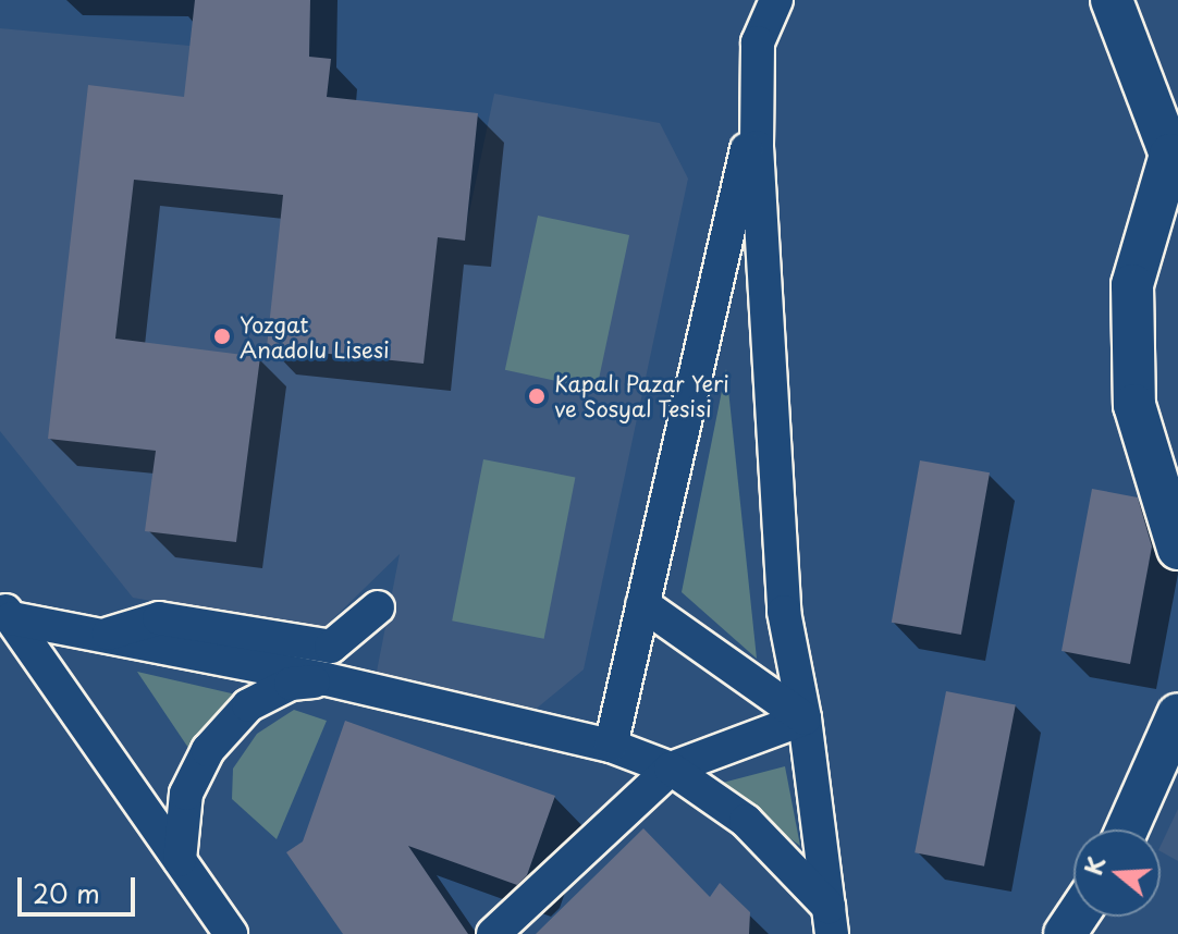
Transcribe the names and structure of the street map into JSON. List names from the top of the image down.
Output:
{
  "places": ["Yozgat Anadolu Lisesi", "Kapalı Pazar Yeri ve Sosyal Tesisi"],
  "scale_bar": "20 m",
  "north": "left"
}
